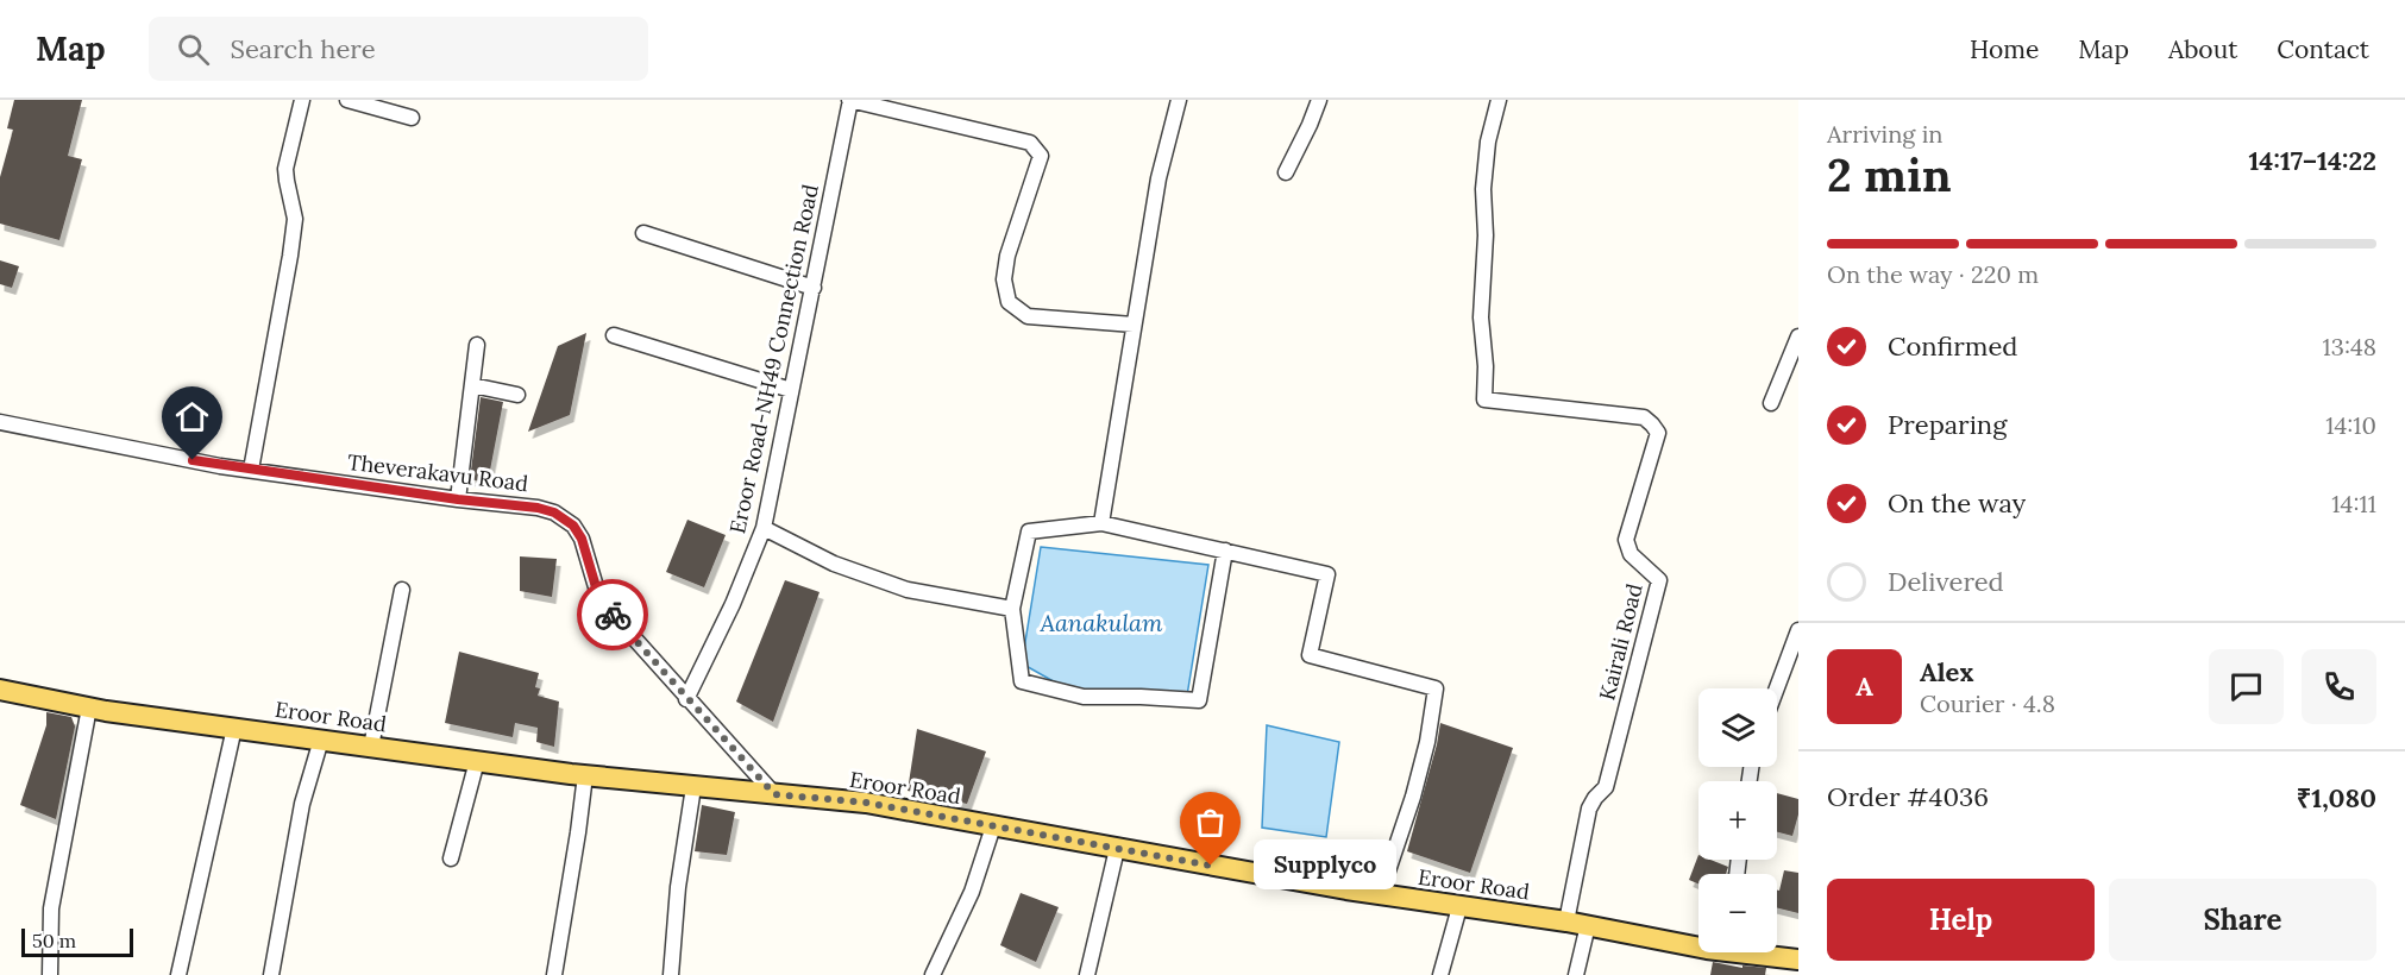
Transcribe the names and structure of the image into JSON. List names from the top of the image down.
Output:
{
  "streets": {
    "main road": ["Eroor Road"],
    "street": ["Eroor Road-NH49 Connection Road", "Theverakavu Road", "Kairali Road"]
  },
  "crossings": [
    ["Eroor Road-NH49 Connection Road", "Theverakavu Road"],
    ["Theverakavu Road", "Eroor Road"],
    ["Kairali Road", "Eroor Road"]
  ],
  "water": ["Aanakulam"],
  "places": ["Supplyco"],
  "scale_bar": "50 m",
  "page": {
    "header": "Map",
    "search": "Search here",
    "nav": [
      "Home",
      "Map",
      "About",
      "Contact"
    ],
    "heading": ["2 min", "Arriving in", "14:17–14:22"],
    "panel": [
      "Alex",
      "Courier · 4.8",
      "Order #4036",
      "₹1,080"
    ],
    "bar": "On the way · 220 m",
    "list": [
      ["Confirmed", "13:48"],
      ["Preparing", "14:10"],
      ["On the way", "14:11"],
      "Delivered"
    ],
    "round": "A",
    "map_buttons": ["+", "−"],
    "bubble": "Supplyco",
    "buttons": ["Help", "Share"],
    "scale": "50 m"
  }
}
